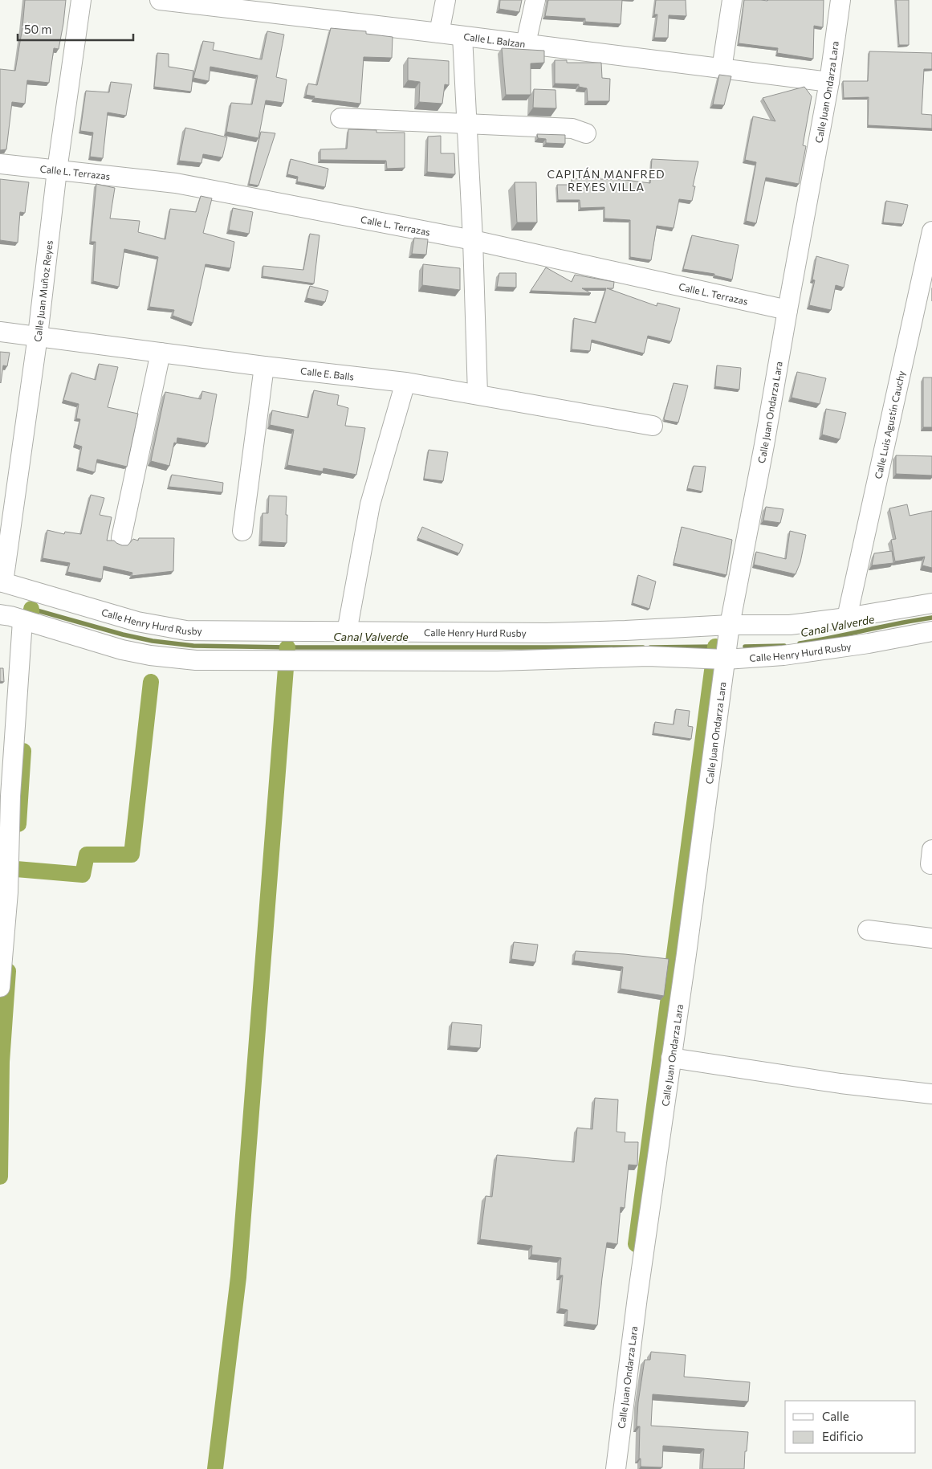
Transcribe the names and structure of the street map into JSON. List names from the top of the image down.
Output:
{
  "streets": {
    "street": [
      "Calle L. Balzan",
      "Calle Juan Ondarza Lara",
      "Calle L. Terrazas",
      "Calle Juan Muñoz Reyes",
      "Calle E. Balls",
      "Calle Luis Agustín Cauchy",
      "Calle Henry Hurd Rusby"
    ]
  },
  "crossings": [
    ["Calle L. Balzan", "Calle Juan Ondarza Lara"],
    ["Calle Juan Ondarza Lara", "Calle L. Terrazas"],
    ["Calle Juan Ondarza Lara", "Calle Henry Hurd Rusby"],
    ["Calle L. Terrazas", "Calle Juan Muñoz Reyes"],
    ["Calle Juan Muñoz Reyes", "Calle E. Balls"],
    ["Calle Juan Muñoz Reyes", "Calle Henry Hurd Rusby"],
    ["Calle Luis Agustín Cauchy", "Calle Henry Hurd Rusby"]
  ],
  "districts": ["CAPITÁN MANFRED REYES VILLA"],
  "water": ["Canal Valverde"],
  "legend": ["Calle", "Edificio"],
  "scale_bar": "50 m"
}
